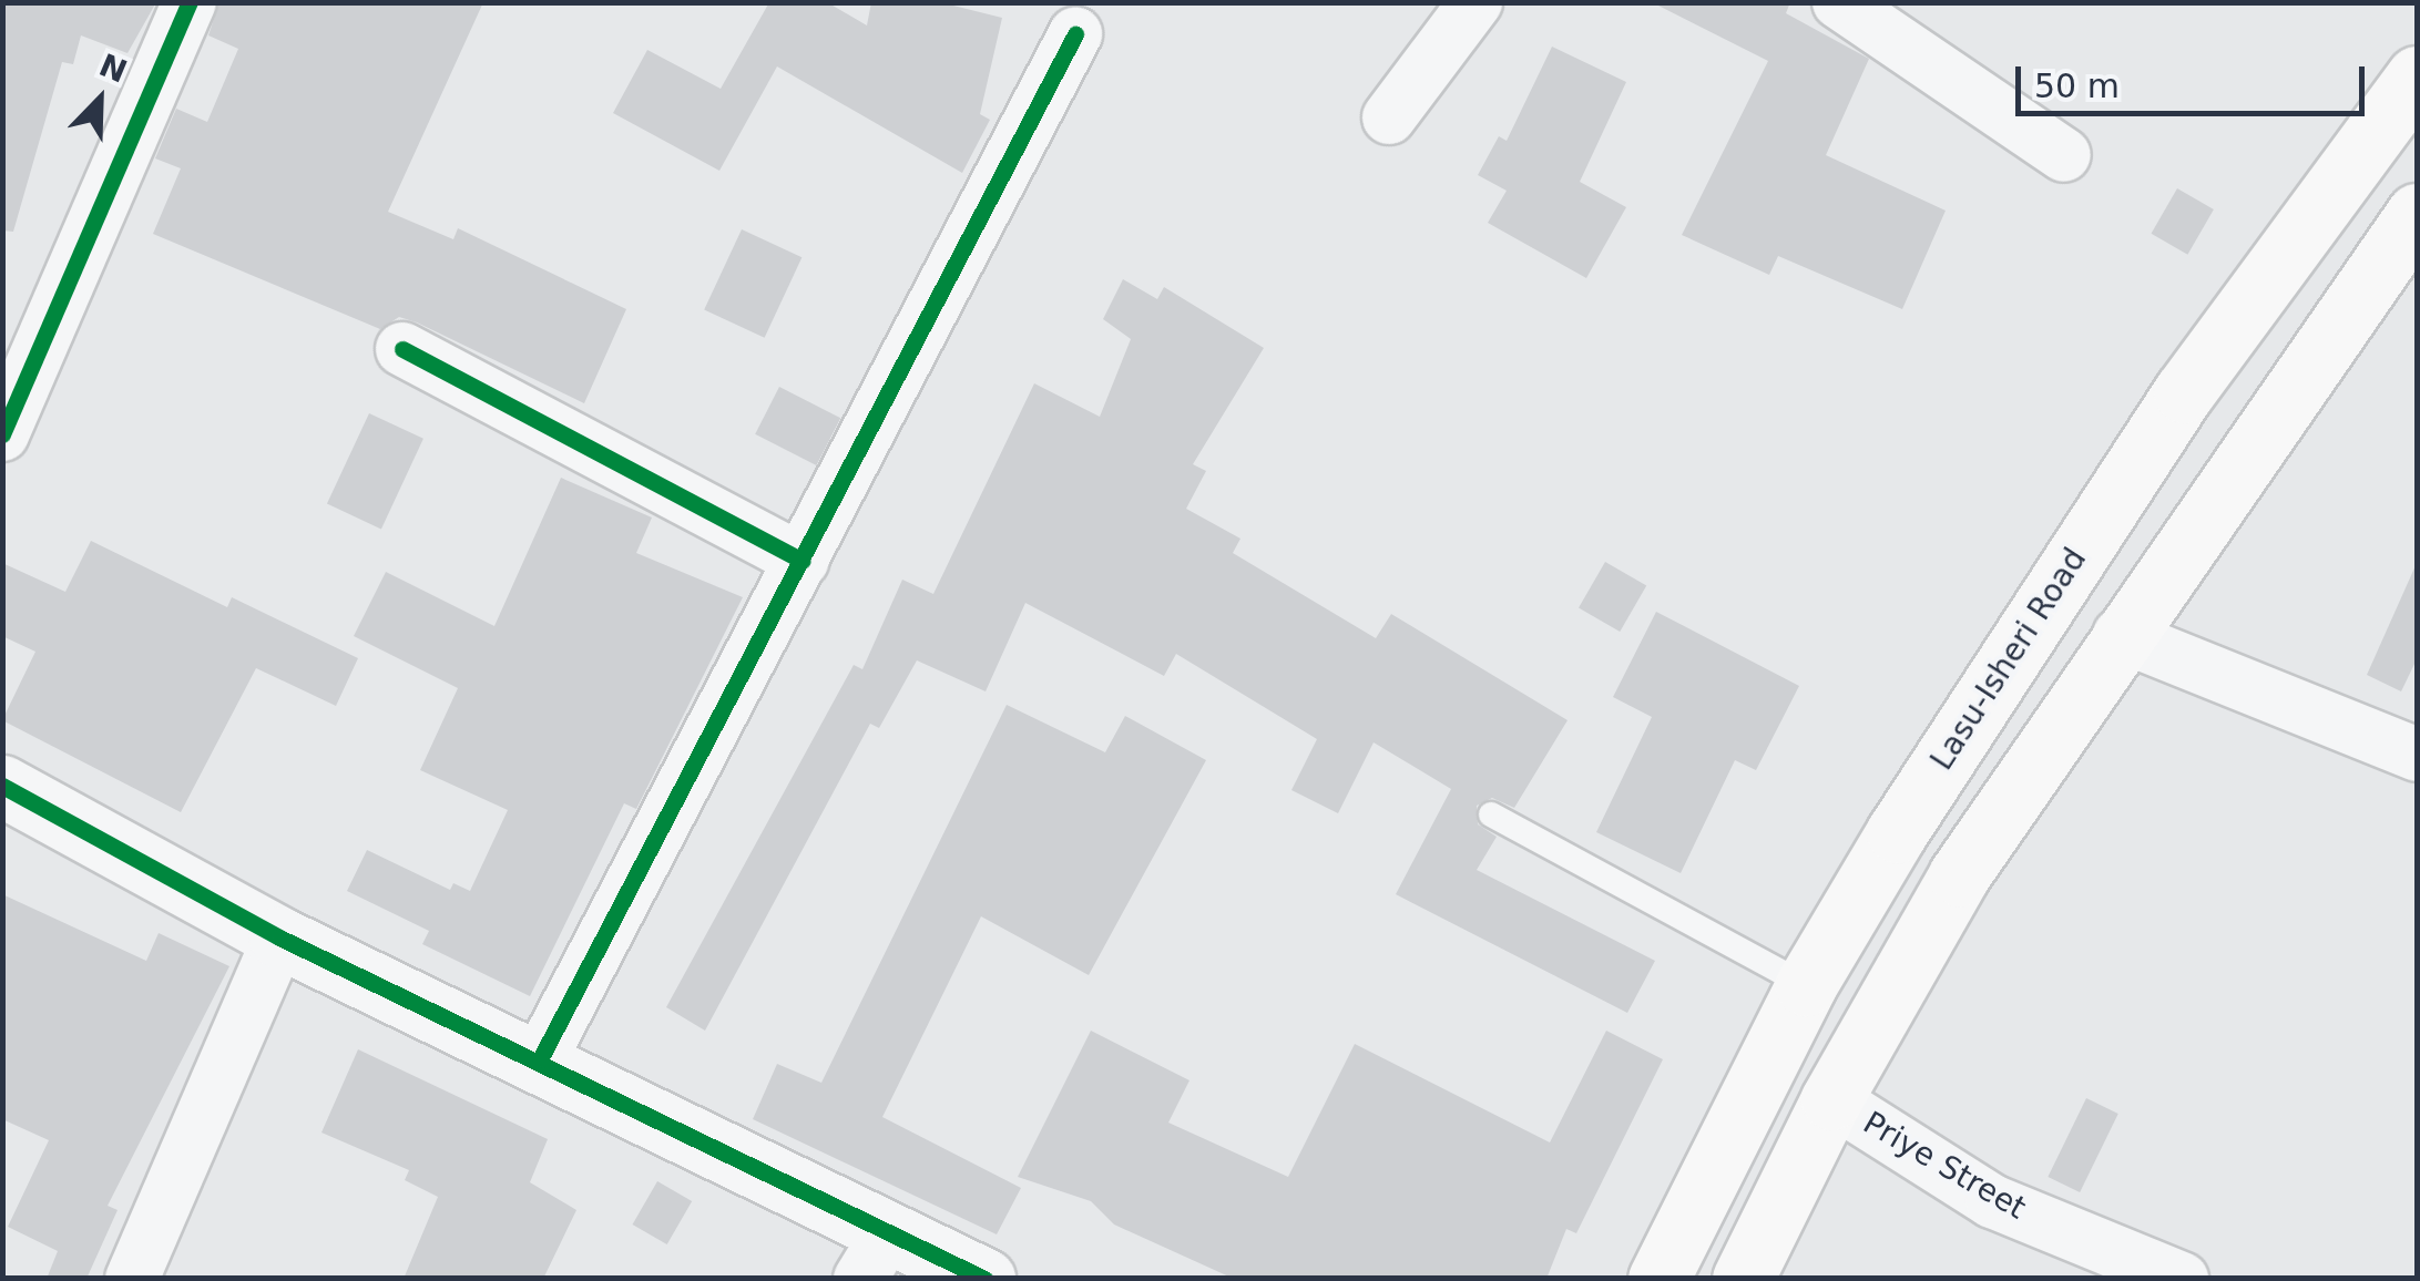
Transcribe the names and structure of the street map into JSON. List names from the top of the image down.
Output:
{
  "streets": {
    "main road": ["Lasu-Isheri Road"],
    "street": ["Priye Street"]
  },
  "scale_bar": "50 m",
  "north": "top right"
}
